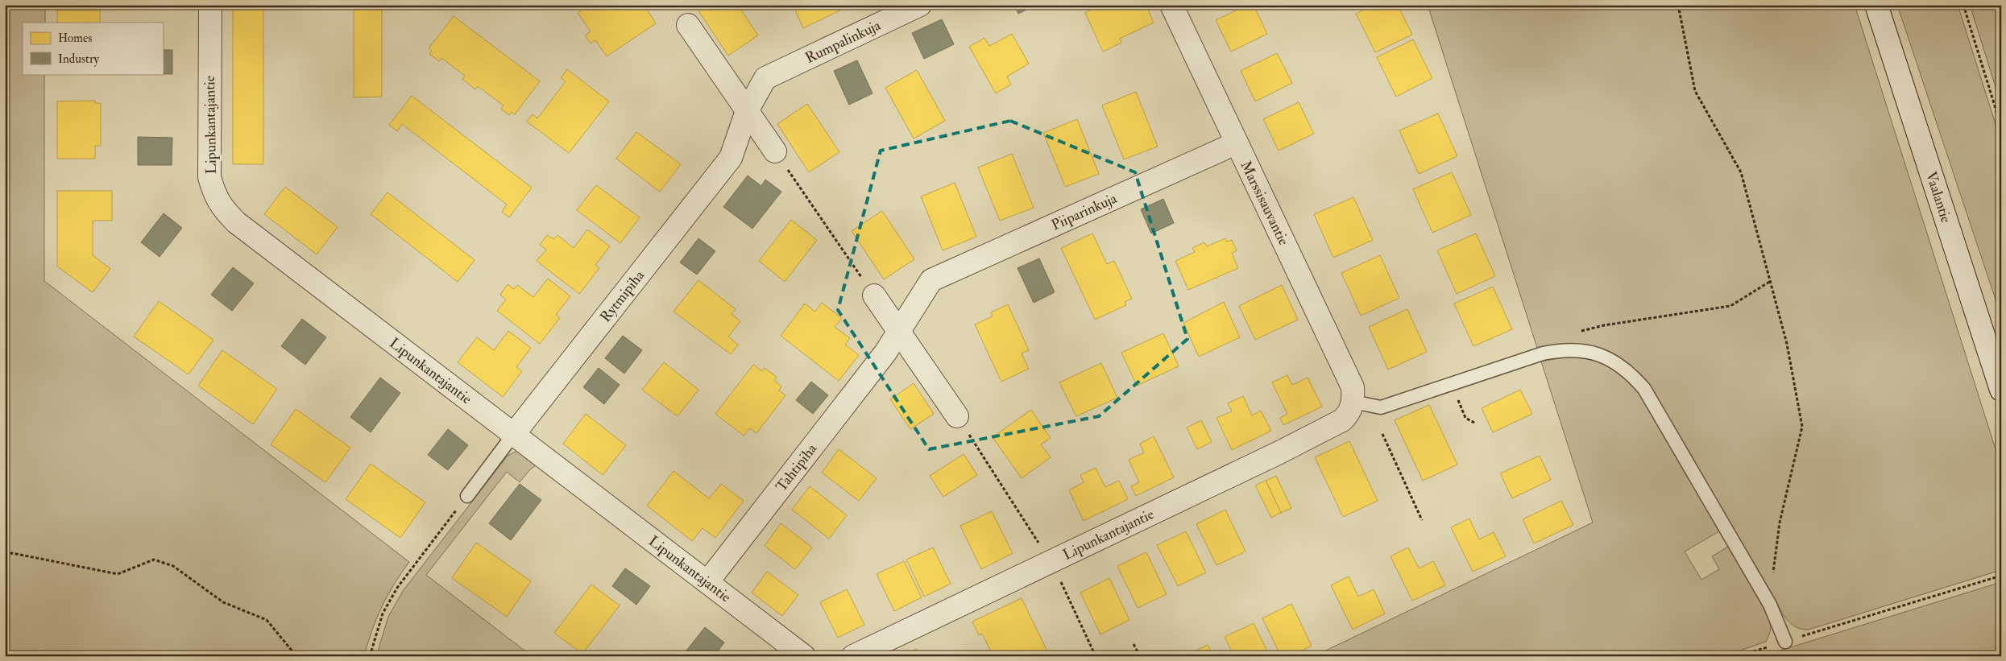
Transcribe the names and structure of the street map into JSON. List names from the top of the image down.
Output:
{
  "streets": {
    "street": [
      "Rumpalinkuja",
      "Lipunkantajantie",
      "Vaalantie",
      "Marssisauvantie",
      "Piiparinkuja",
      "Rytmipiha",
      "Tahtipiha"
    ]
  },
  "crossings": [
    ["Rumpalinkuja", "Rytmipiha"],
    ["Lipunkantajantie", "Marssisauvantie"],
    ["Lipunkantajantie", "Rytmipiha"],
    ["Lipunkantajantie", "Tahtipiha"],
    ["Marssisauvantie", "Piiparinkuja"],
    ["Piiparinkuja", "Tahtipiha"]
  ],
  "legend": ["Homes", "Industry"]
}
